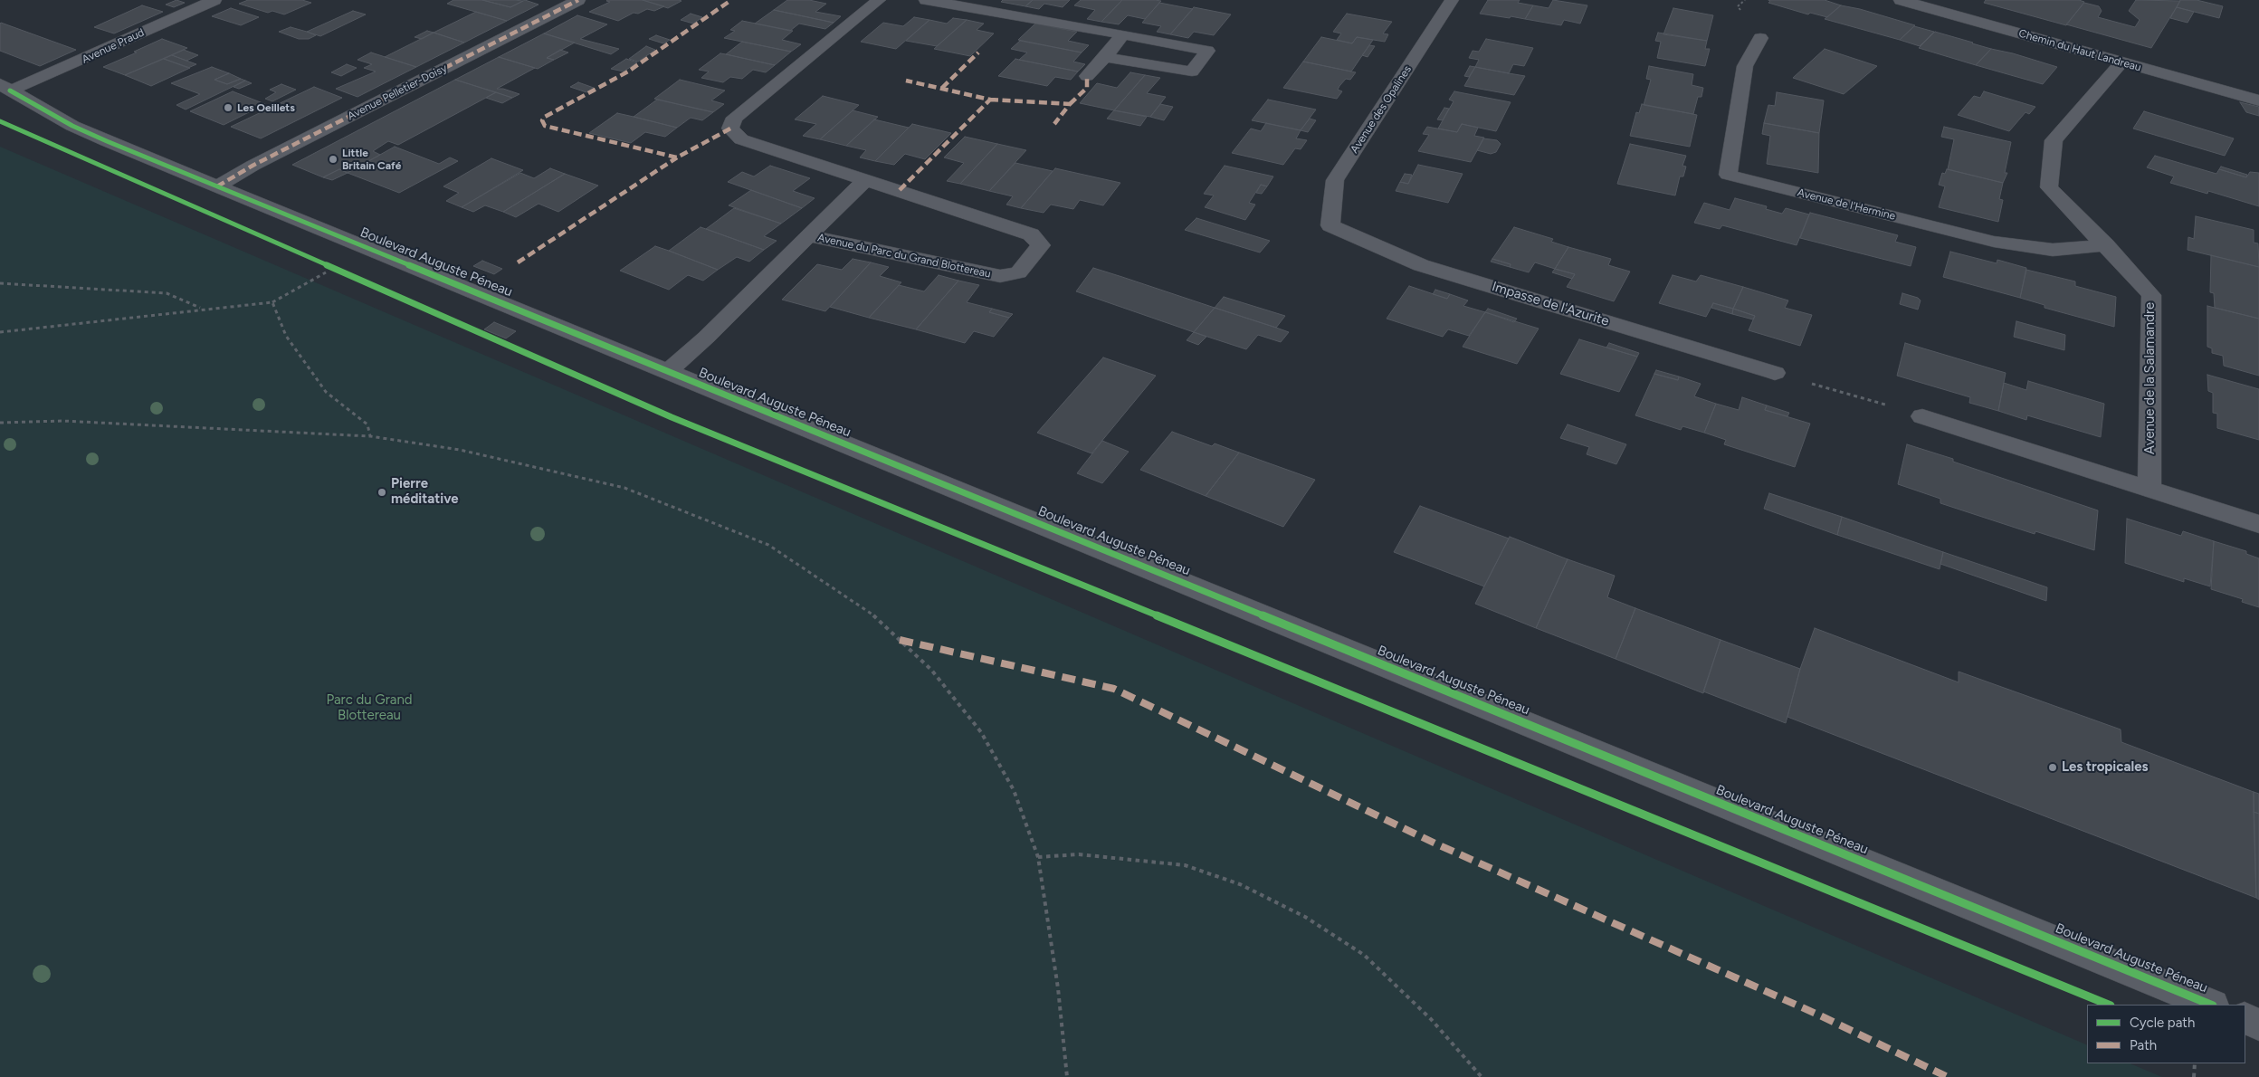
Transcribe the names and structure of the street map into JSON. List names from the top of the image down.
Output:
{
  "streets": {
    "street": [
      "Avenue Praud",
      "Chemin du Haut Landreau",
      "Avenue Pelletier-Doisy",
      "Avenue des Opalines",
      "Avenue de l'Hermine",
      "Avenue du Parc du Grand Blottereau",
      "Boulevard Auguste Péneau",
      "Impasse de l'Azurite",
      "Avenue de la Salamandre"
    ]
  },
  "crossings": [
    ["Avenue Praud", "Boulevard Auguste Péneau"],
    ["Chemin du Haut Landreau", "Avenue de la Salamandre"],
    ["Avenue Pelletier-Doisy", "Boulevard Auguste Péneau"],
    ["Avenue des Opalines", "Impasse de l'Azurite"],
    ["Avenue de l'Hermine", "Avenue de la Salamandre"],
    ["Avenue du Parc du Grand Blottereau", "Boulevard Auguste Péneau"]
  ],
  "parks": ["Parc du Grand Blottereau"],
  "places": [
    "Les Oeillets",
    "Little Britain Café",
    "Pierre méditative",
    "Les tropicales"
  ],
  "legend": ["Cycle path", "Path"]
}
